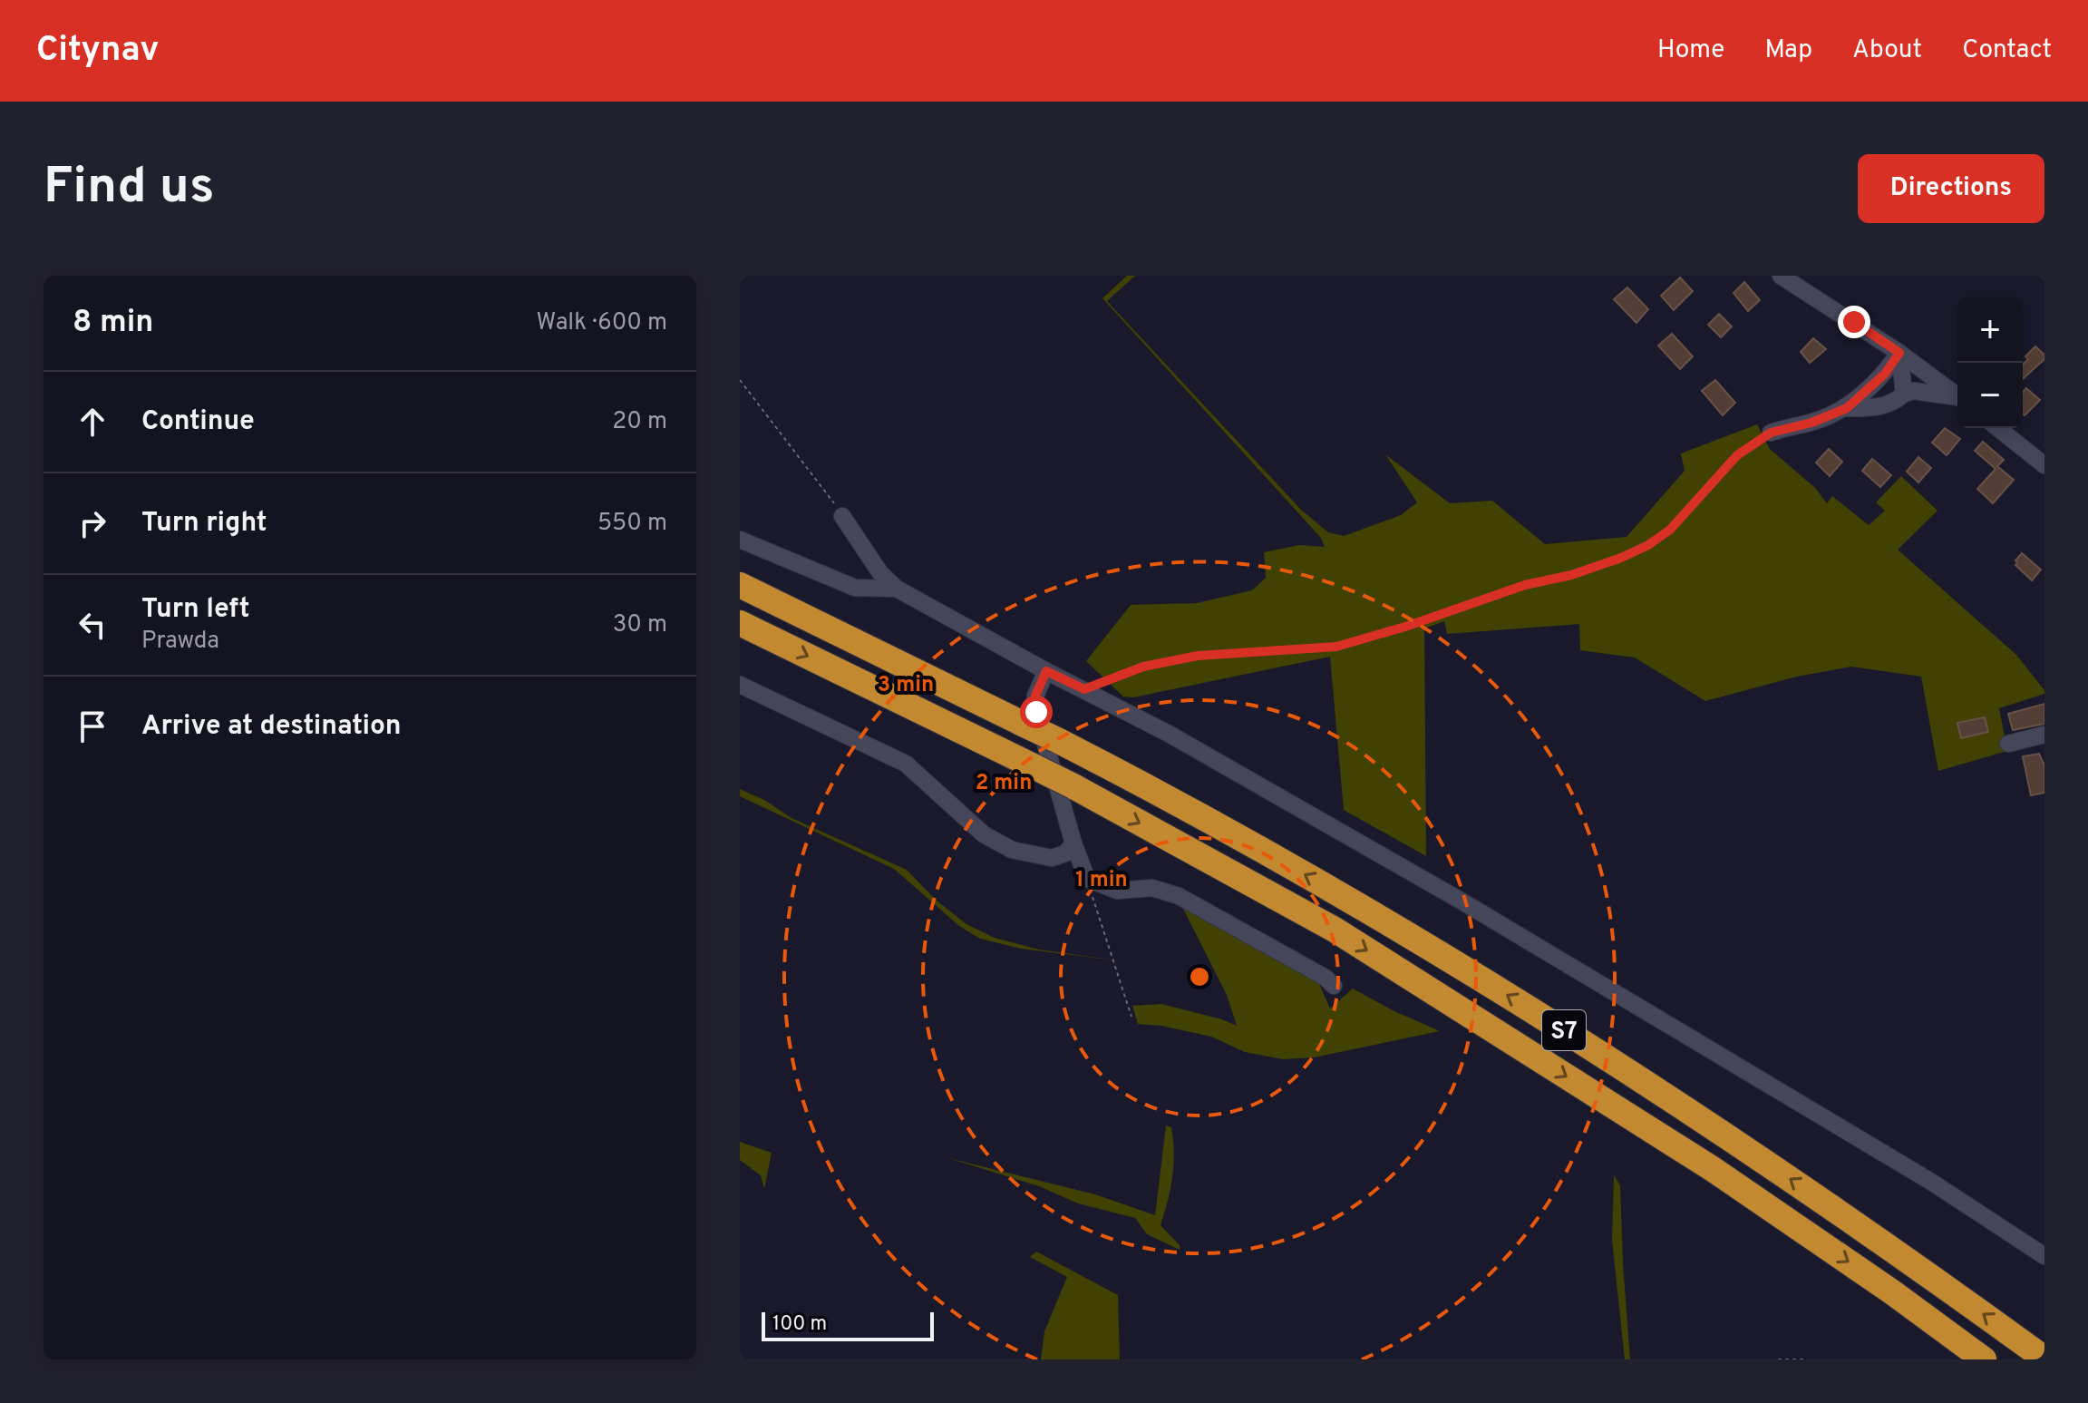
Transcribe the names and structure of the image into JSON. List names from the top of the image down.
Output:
{
  "streets": {
    "highway": ["S7"]
  },
  "scale_bar": "100 m",
  "page": {
    "header": "Citynav",
    "nav": [
      "Home",
      "Map",
      "About",
      "Contact"
    ],
    "buttons": "Directions",
    "title": "Find us",
    "heading": ["8 min", "Walk · 600 m"],
    "map_buttons": ["+", "−"],
    "list": [
      ["Continue", "20 m"],
      ["Turn right", "550 m"],
      ["Turn left", "Prawda", "30 m"],
      "Arrive at destination"
    ],
    "scale": "100 m"
  },
  "rings": ["3 min", "2 min", "1 min"]
}
